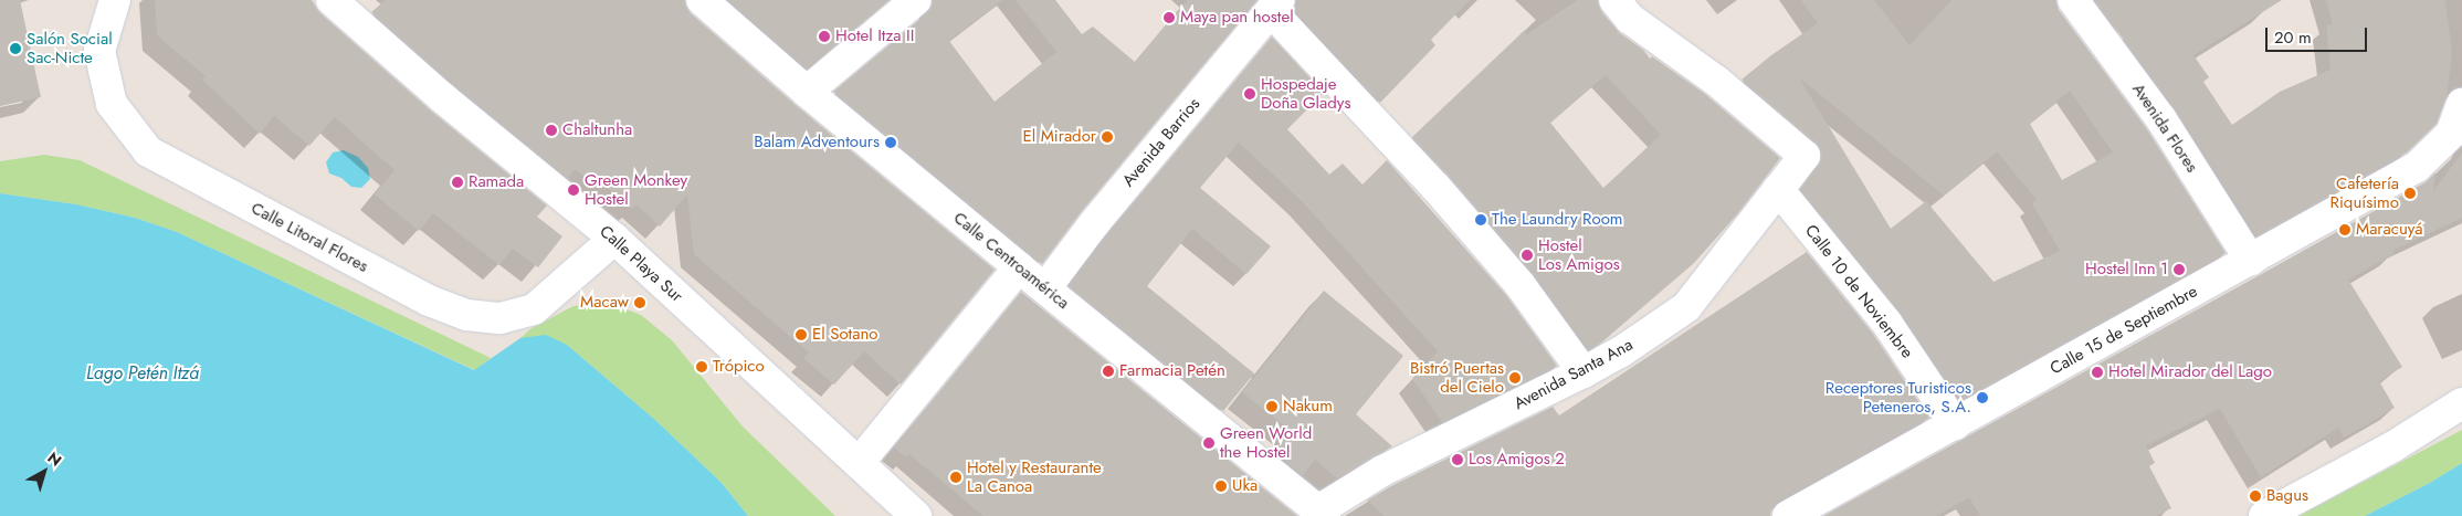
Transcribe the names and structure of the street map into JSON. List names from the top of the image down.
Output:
{
  "streets": {
    "street": [
      "Avenida Flores",
      "Avenida Barrios",
      "Calle Litoral Flores",
      "Calle Centroamérica",
      "Calle Playa Sur",
      "Calle 10 de Noviembre",
      "Calle 15 de Septiembre",
      "Avenida Santa Ana"
    ]
  },
  "crossings": [
    ["Avenida Flores", "Calle 15 de Septiembre"],
    ["Avenida Barrios", "Calle Centroamérica"],
    ["Calle Litoral Flores", "Calle Playa Sur"],
    ["Calle Centroamérica", "Avenida Santa Ana"],
    ["Calle 10 de Noviembre", "Calle 15 de Septiembre"],
    ["Calle 10 de Noviembre", "Avenida Santa Ana"]
  ],
  "water": ["Lago Petén Itzá"],
  "places": [
    "Maya pan hostel",
    "Hotel Itza II",
    "Salón Social Sac-Nicte",
    "Hospedaje Doña Gladys",
    "Chaltunha",
    "El Mirador",
    "Balam Adventours",
    "Ramada",
    "Green Monkey Hostel",
    "Cafetería Riquísimo",
    "The Laundry Room",
    "Maracuyá",
    "Hostel Los Amigos",
    "Hostel Inn 1",
    "Macaw",
    "El Sotano",
    "Trópico",
    "Farmacia Petén",
    "Hotel Mirador del Lago",
    "Bistró Puertas del Cielo",
    "Receptores Turisticos Peteneros, S.A.",
    "Nakum",
    "Green World the Hostel",
    "Los Amigos 2",
    "Hotel y Restaurante La Canoa",
    "Uka",
    "Bagus"
  ],
  "scale_bar": "20 m",
  "north": "top right"
}
